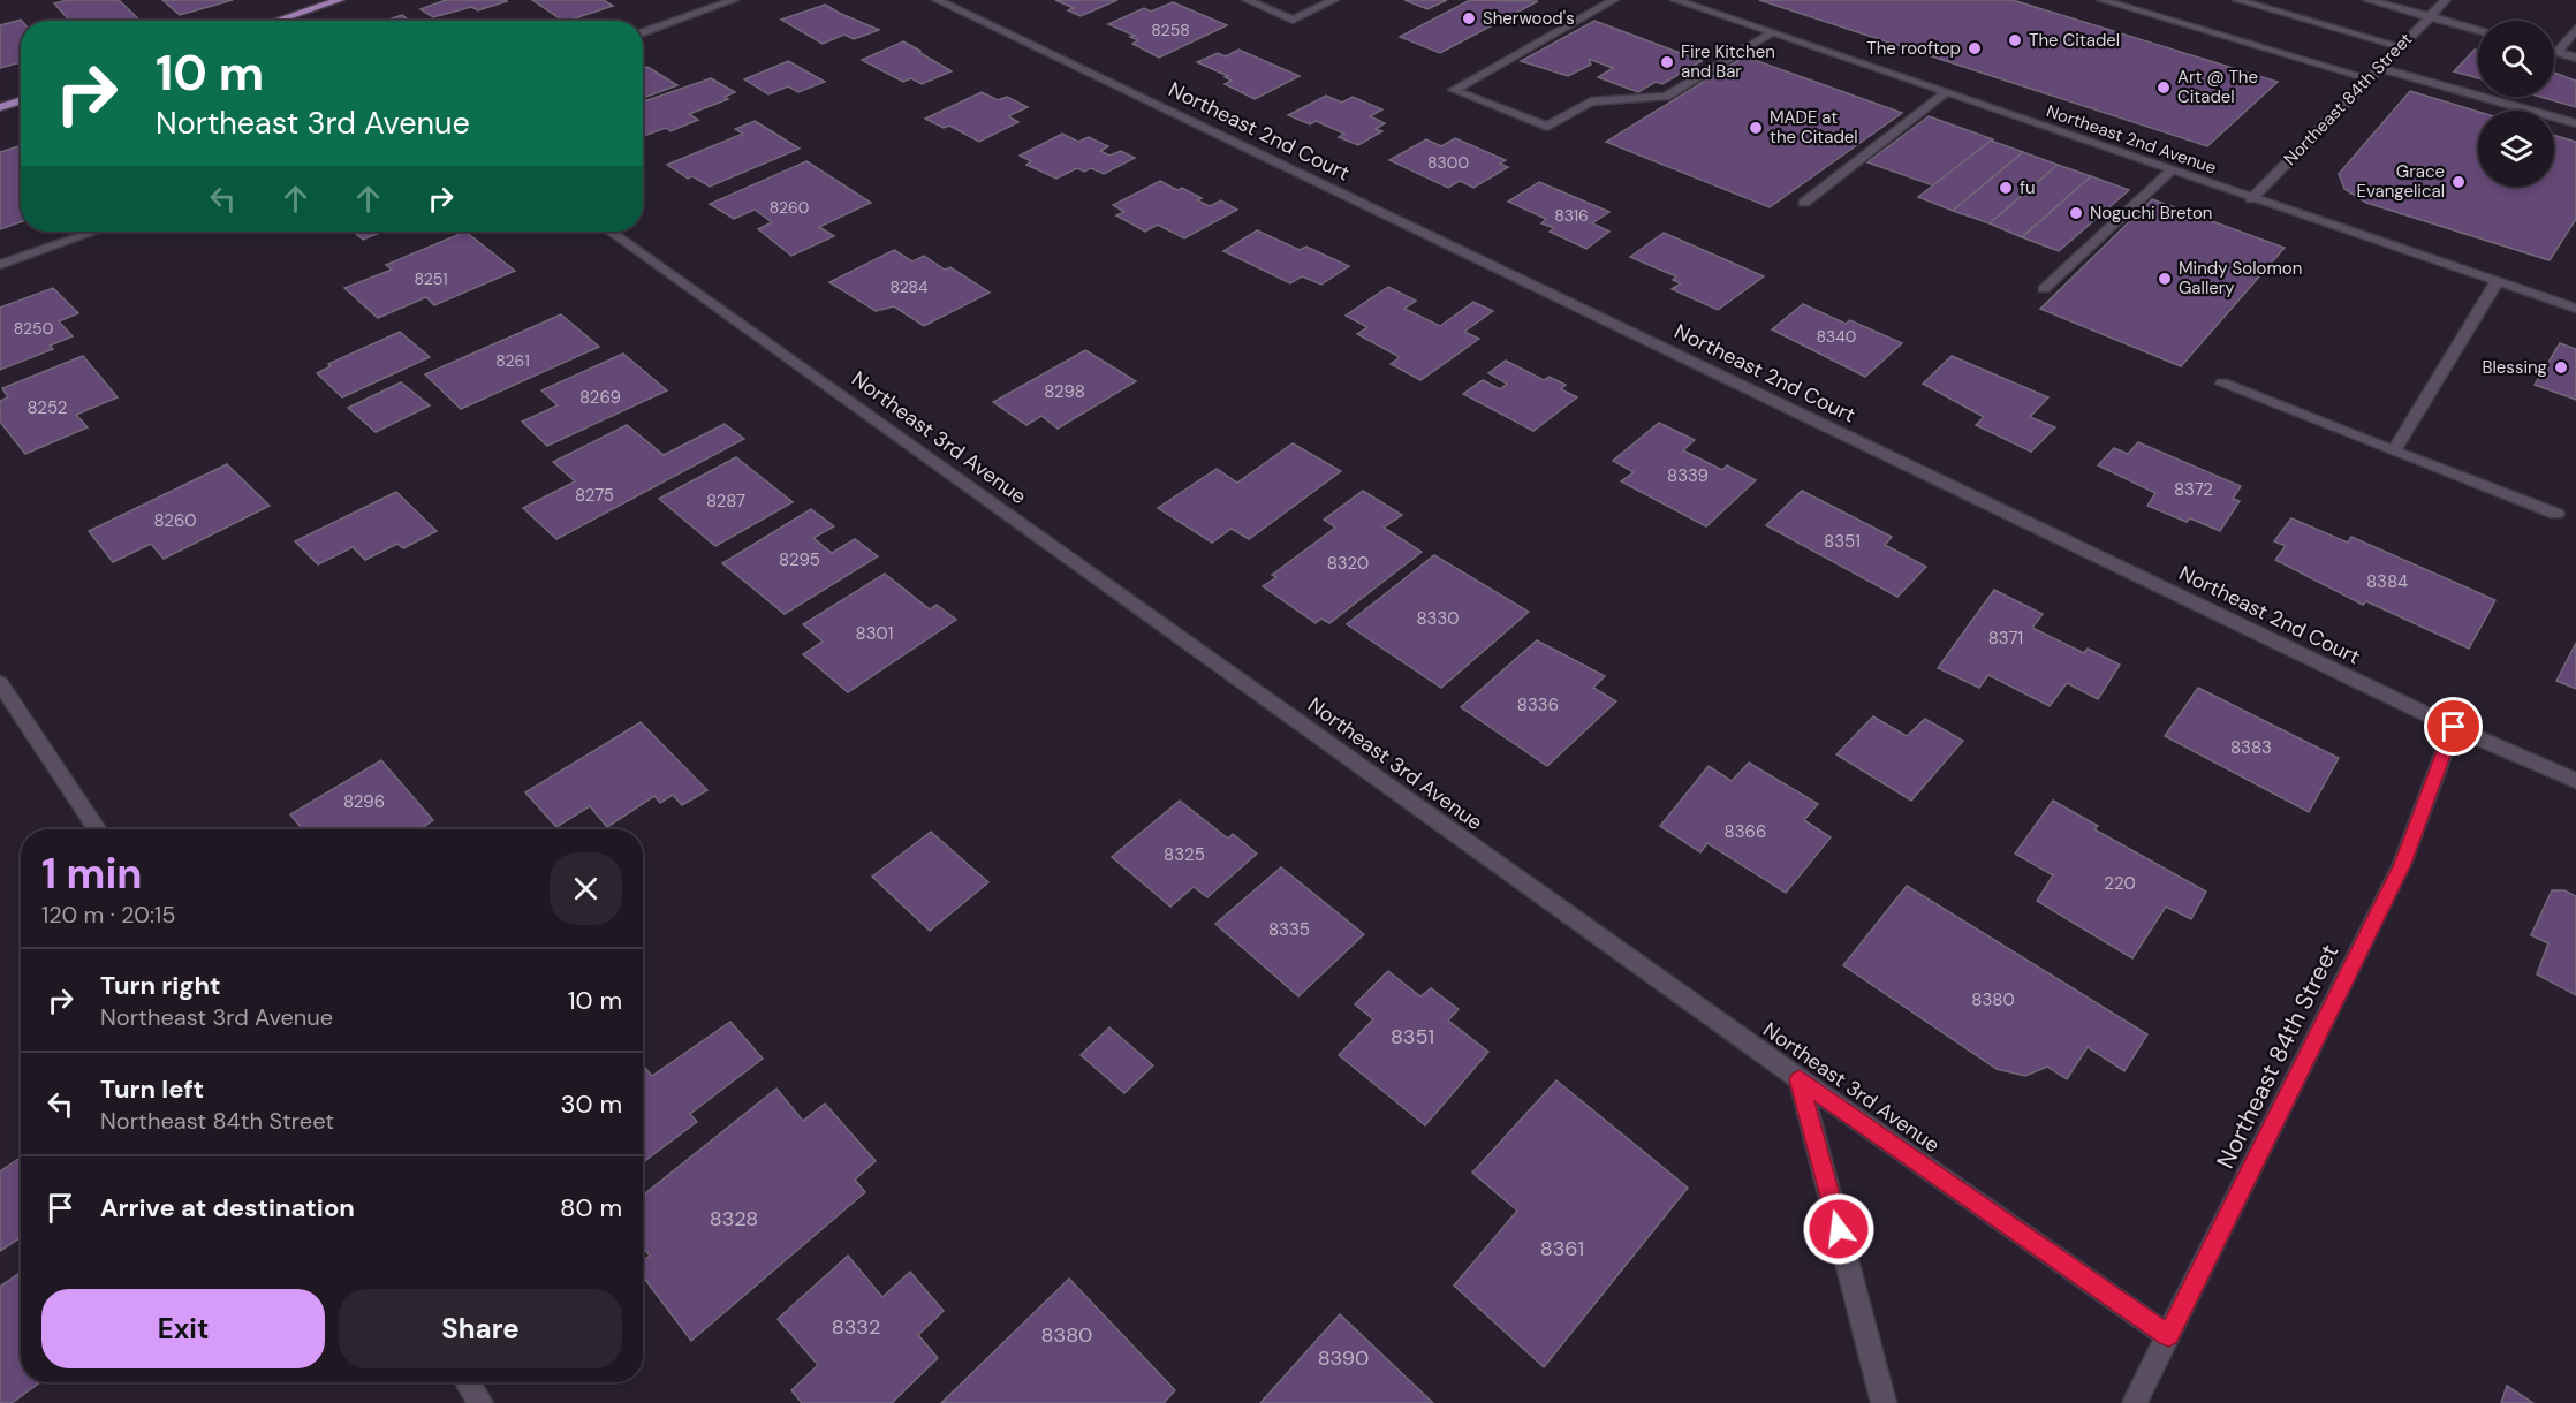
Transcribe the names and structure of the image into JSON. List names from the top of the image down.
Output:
{
  "streets": {
    "street": [
      "Northeast 84th Street",
      "Northeast 2nd Court",
      "Northeast 2nd Avenue",
      "Northeast 3rd Avenue"
    ]
  },
  "crossings": [
    ["Northeast 84th Street", "Northeast 2nd Court"],
    ["Northeast 84th Street", "Northeast 2nd Avenue"],
    ["Northeast 84th Street", "Northeast 3rd Avenue"]
  ],
  "places": [
    "Sherwood's",
    "The Citadel",
    "The rooftop",
    "Fire Kitchen and Bar",
    "Art @ The Citadel",
    "MADE at the Citadel",
    "Grace Evangelical",
    "fu",
    "Noguchi Breton",
    "Mindy Solomon Gallery",
    "Blessing"
  ],
  "house_numbers": [
    "8258",
    "8300",
    "8260",
    "8316",
    "8251",
    "8284",
    "8250",
    "8340",
    "8261",
    "8298",
    "8269",
    "8252",
    "8339",
    "8372",
    "8275",
    "8287",
    "8260",
    "8351",
    "8295",
    "8320",
    "8384",
    "8330",
    "8301",
    "8371",
    "8336",
    "8383",
    "8296",
    "8366",
    "8325",
    "220",
    "8335",
    "8380",
    "8351",
    "8328",
    "8361",
    "8332",
    "8380",
    "8390"
  ],
  "page": {
    "turn": ["10 m", "Northeast 3rd Avenue"],
    "heading": ["1 min", "120 m · 20:15"],
    "list": [
      {
        "name": "Turn right",
        "note": "Northeast 3rd Avenue",
        "value": "10 m"
      },
      {
        "name": "Turn left",
        "note": "Northeast 84th Street",
        "value": "30 m"
      },
      {
        "name": "Arrive at destination",
        "value": "80 m"
      }
    ],
    "buttons": ["Exit", "Share"]
  }
}
